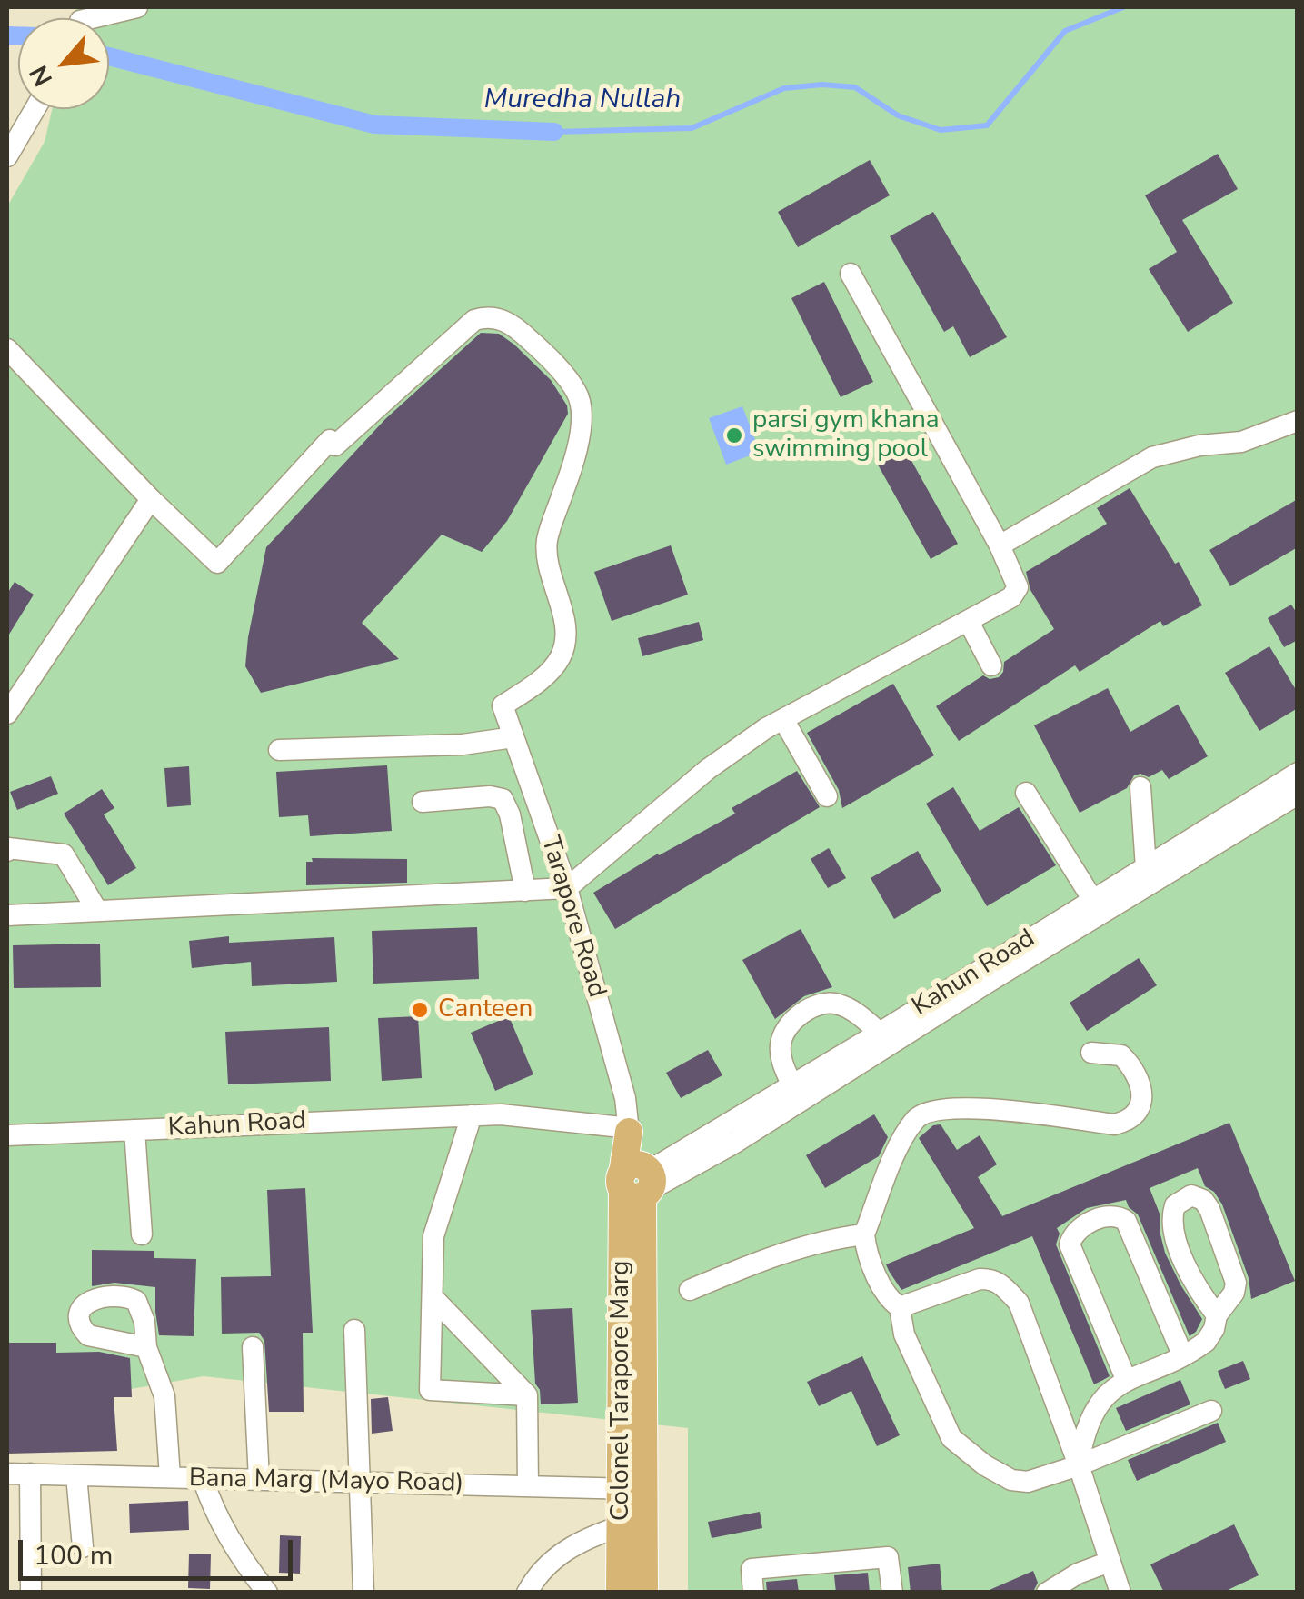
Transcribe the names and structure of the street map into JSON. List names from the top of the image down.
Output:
{
  "streets": {
    "main road": ["Colonel Tarapore Marg"],
    "street": ["Tarapore Road", "Kahun Road", "Bana Marg (Mayo Road)"]
  },
  "crossings": [
    ["Tarapore Road", "Kahun Road"],
    ["Kahun Road", "Colonel Tarapore Marg"],
    ["Colonel Tarapore Marg", "Bana Marg (Mayo Road)"]
  ],
  "water": ["Muredha Nullah"],
  "places": ["parsi gym khana swimming pool", "Canteen"],
  "scale_bar": "100 m",
  "north": "bottom left"
}
